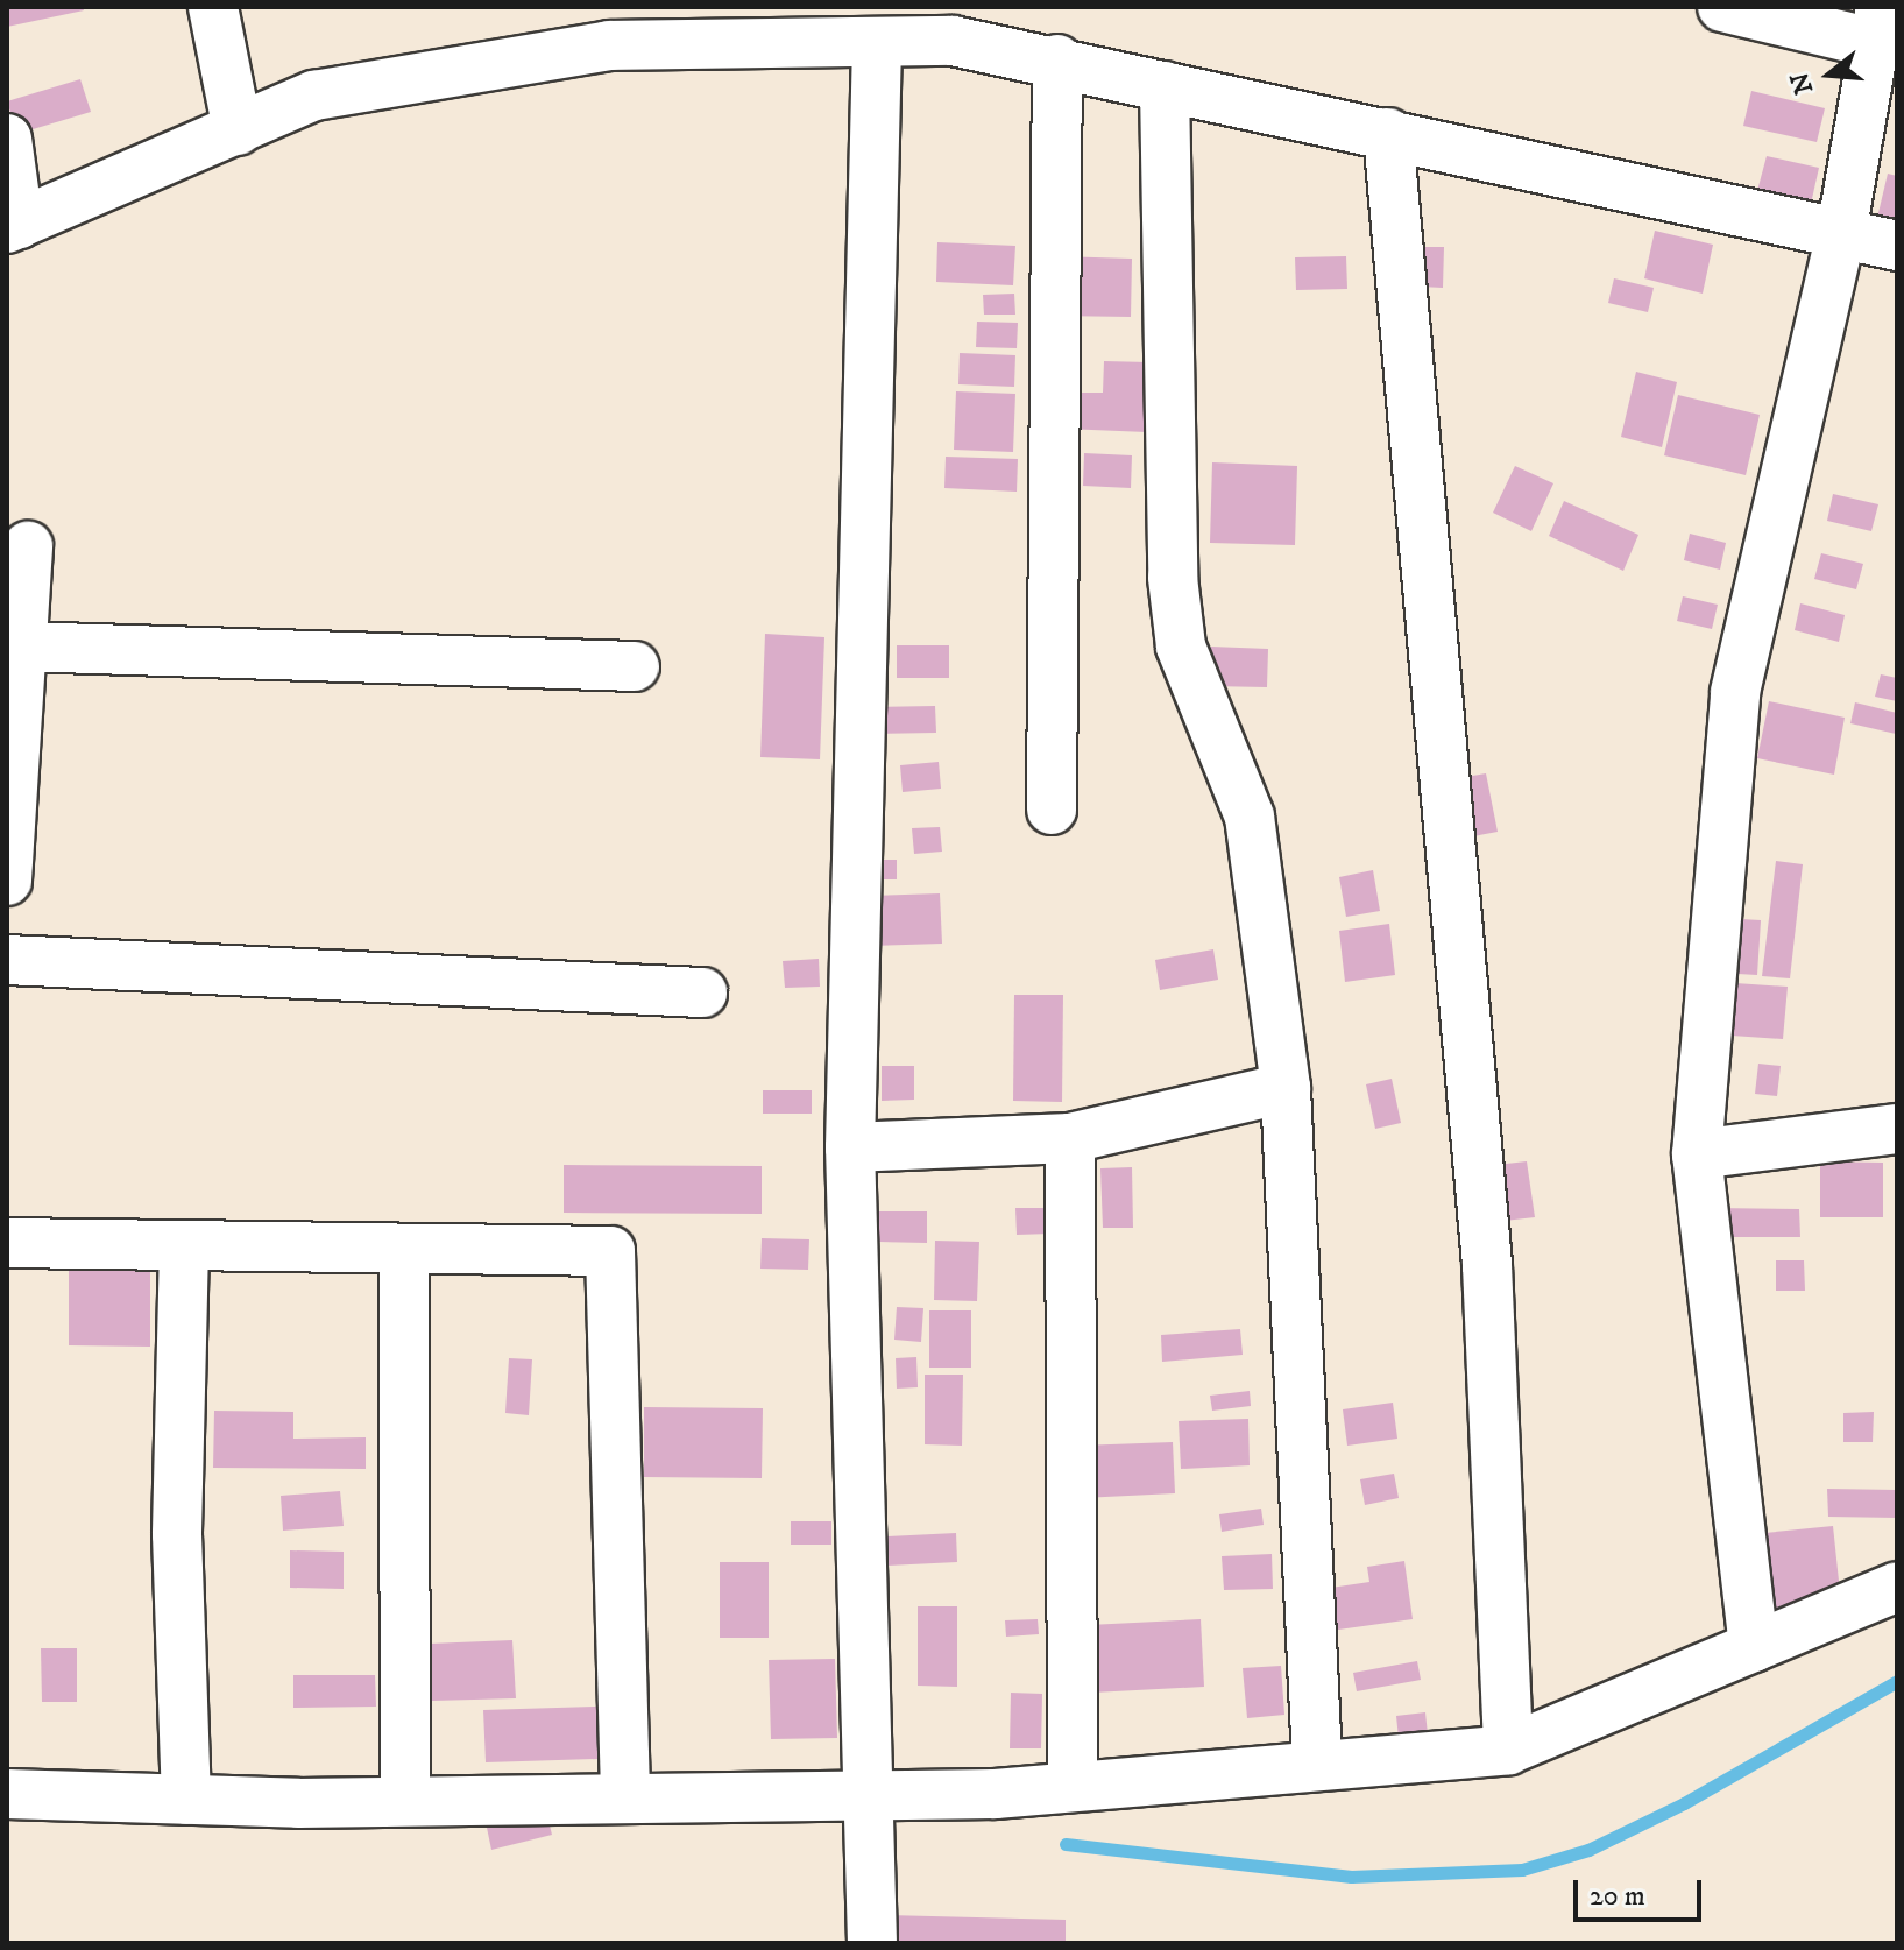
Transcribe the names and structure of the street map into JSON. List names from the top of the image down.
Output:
{
  "scale_bar": "20 m",
  "north": "left"
}
